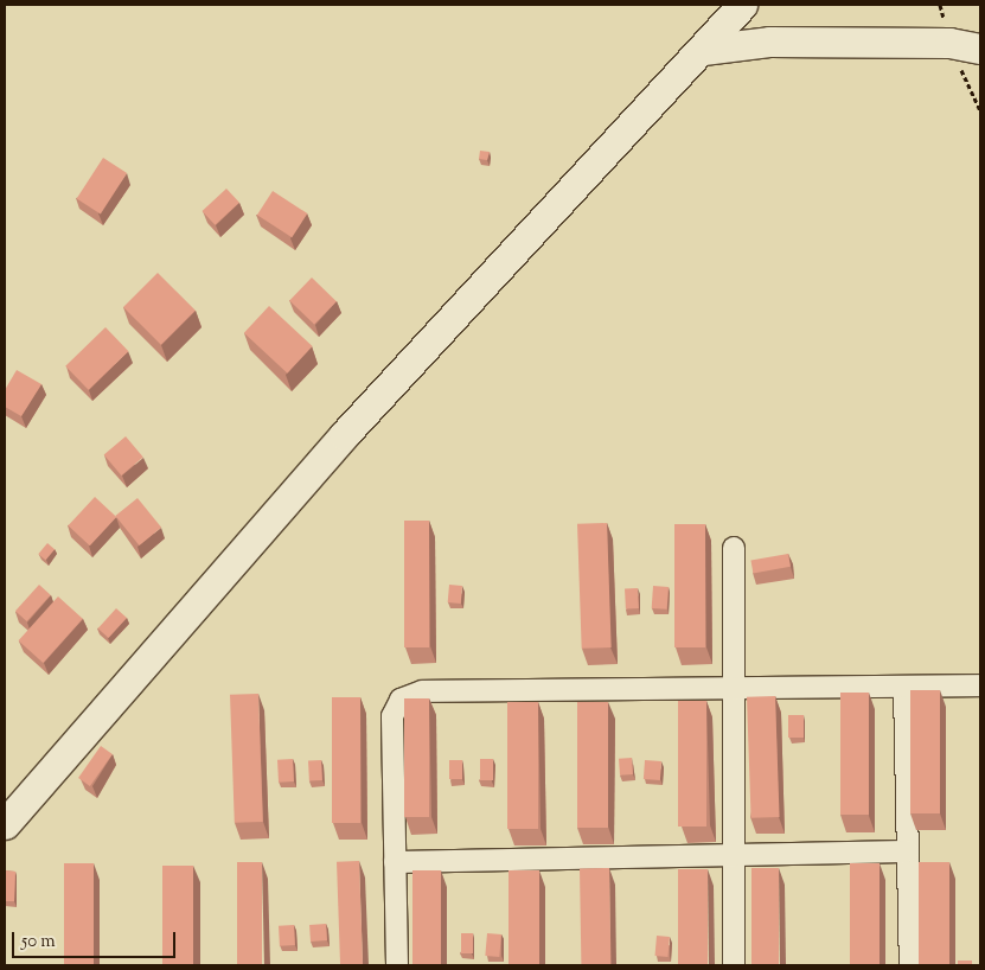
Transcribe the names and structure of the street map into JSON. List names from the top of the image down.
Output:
{
  "scale_bar": "50 m"
}
